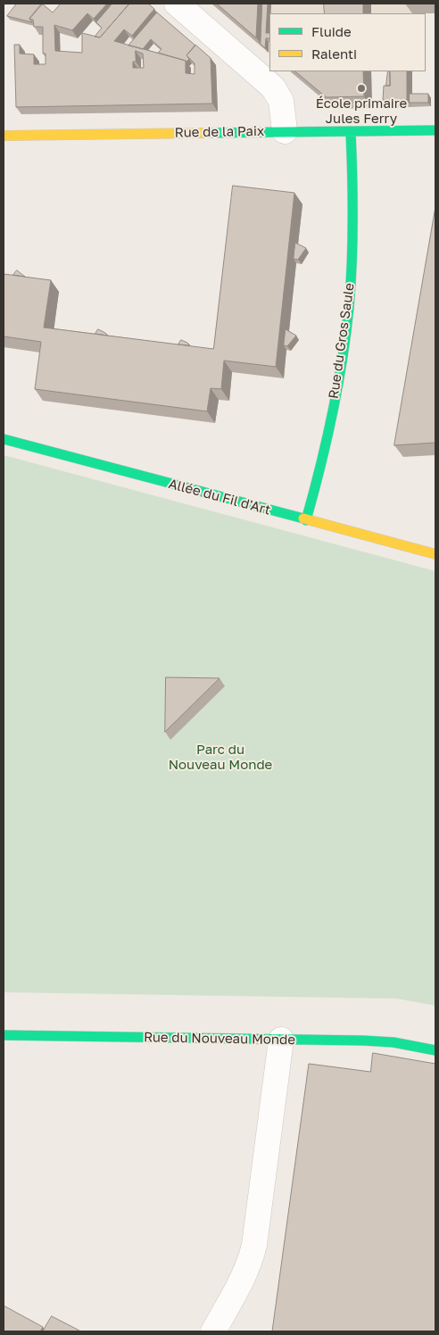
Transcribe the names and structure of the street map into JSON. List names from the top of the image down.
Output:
{
  "streets": {
    "street": [
      "Rue de la Paix",
      "Rue du Gros Saule",
      "Allée du Fil d'Art",
      "Rue du Nouveau Monde"
    ]
  },
  "crossings": [
    ["Rue de la Paix", "Rue du Gros Saule"],
    ["Rue du Gros Saule", "Allée du Fil d'Art"]
  ],
  "parks": ["Parc du Nouveau Monde"],
  "places": ["École primaire Jules Ferry"],
  "legend": ["Fluide", "Ralenti"]
}
